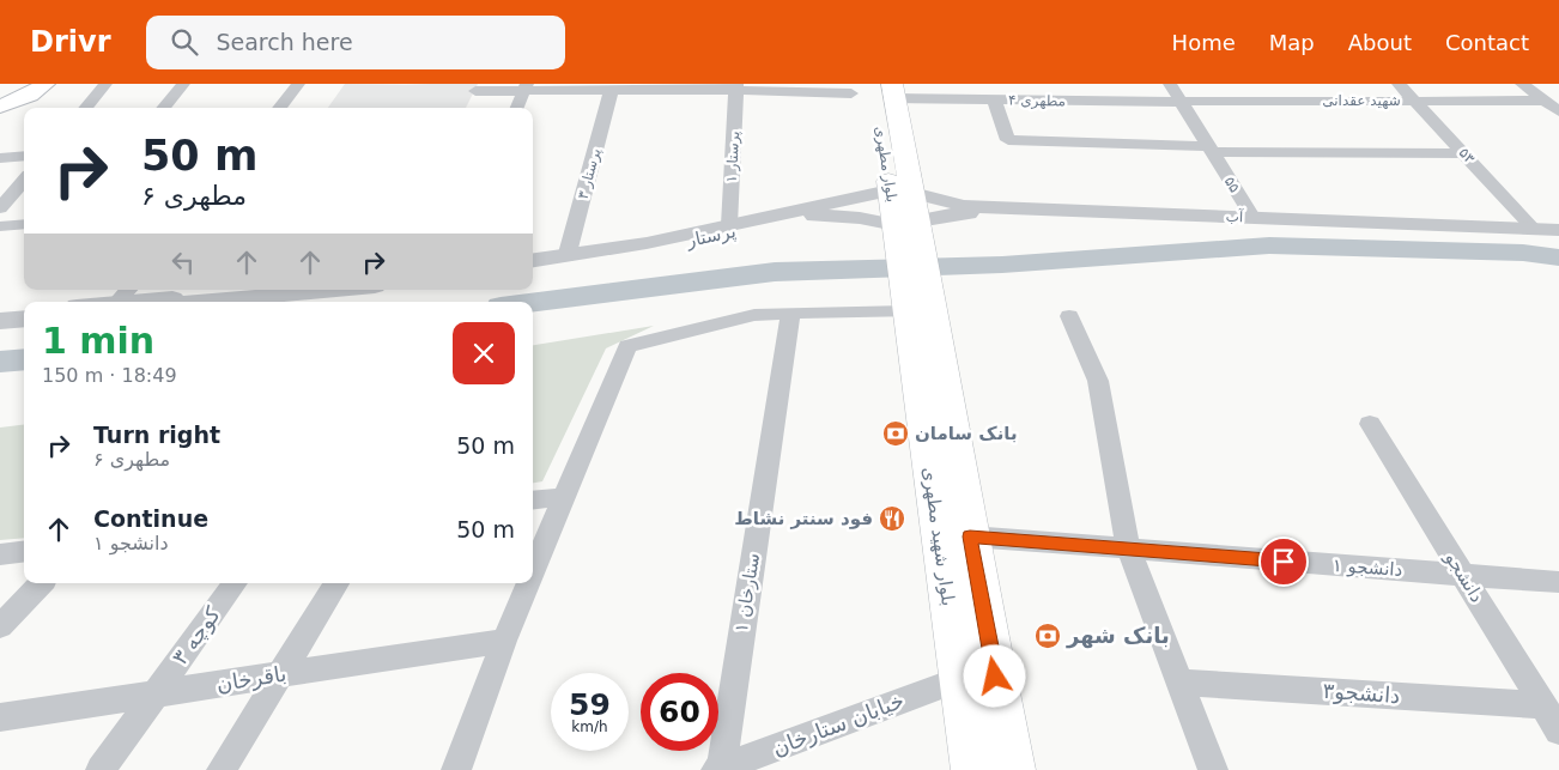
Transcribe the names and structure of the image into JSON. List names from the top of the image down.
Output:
{
  "streets": {
    "main road": ["بلوار مطهری", "بلوار شهید مطهری"],
    "street": [
      "مطهری ۴",
      "شهید عقدانی",
      "۵۳",
      "پرستار ۱",
      "پرستار ۳",
      "۵۵",
      "آب",
      "پرستار",
      "دانشجو ۱",
      "دانشجو",
      "ستارخان ۱",
      "کوچه ۳",
      "باقرخان",
      "دانشجو۳",
      "خیابان ستارخان"
    ]
  },
  "crossings": [
    ["مطهری ۴", "شهید عقدانی"],
    ["مطهری ۴", "بلوار مطهری"],
    ["مطهری ۴", "۵۵"],
    ["شهید عقدانی", "۵۳"],
    ["شهید عقدانی", "۵۵"],
    ["۵۳", "آب"],
    ["پرستار ۱", "پرستار"],
    ["بلوار مطهری", "آب"],
    ["بلوار مطهری", "پرستار"],
    ["بلوار مطهری", "بلوار شهید مطهری"],
    ["پرستار ۳", "پرستار"],
    ["۵۵", "آب"],
    ["آب", "پرستار"],
    ["بلوار شهید مطهری", "خیابان ستارخان"],
    ["دانشجو ۱", "دانشجو"],
    ["دانشجو", "دانشجو۳"],
    ["ستارخان ۱", "خیابان ستارخان"],
    ["کوچه ۳", "باقرخان"]
  ],
  "places": {
    "bank": ["بانک سامان", "بانک شهر"],
    "restaurant": ["فود سنتر نشاط"]
  },
  "page": {
    "header": "Drivr",
    "search": "Search here",
    "nav": [
      "Home",
      "Map",
      "About",
      "Contact"
    ],
    "turn": ["50 m", "مطهری ۶"],
    "heading": ["1 min", "150 m · 18:49"],
    "list": [
      {
        "name": "Turn right",
        "note": "مطهری ۶",
        "value": "50 m"
      },
      {
        "name": "Continue",
        "note": "دانشجو ۱",
        "value": "50 m"
      }
    ],
    "speed": "59 km/h",
    "limit": "60"
  }
}
